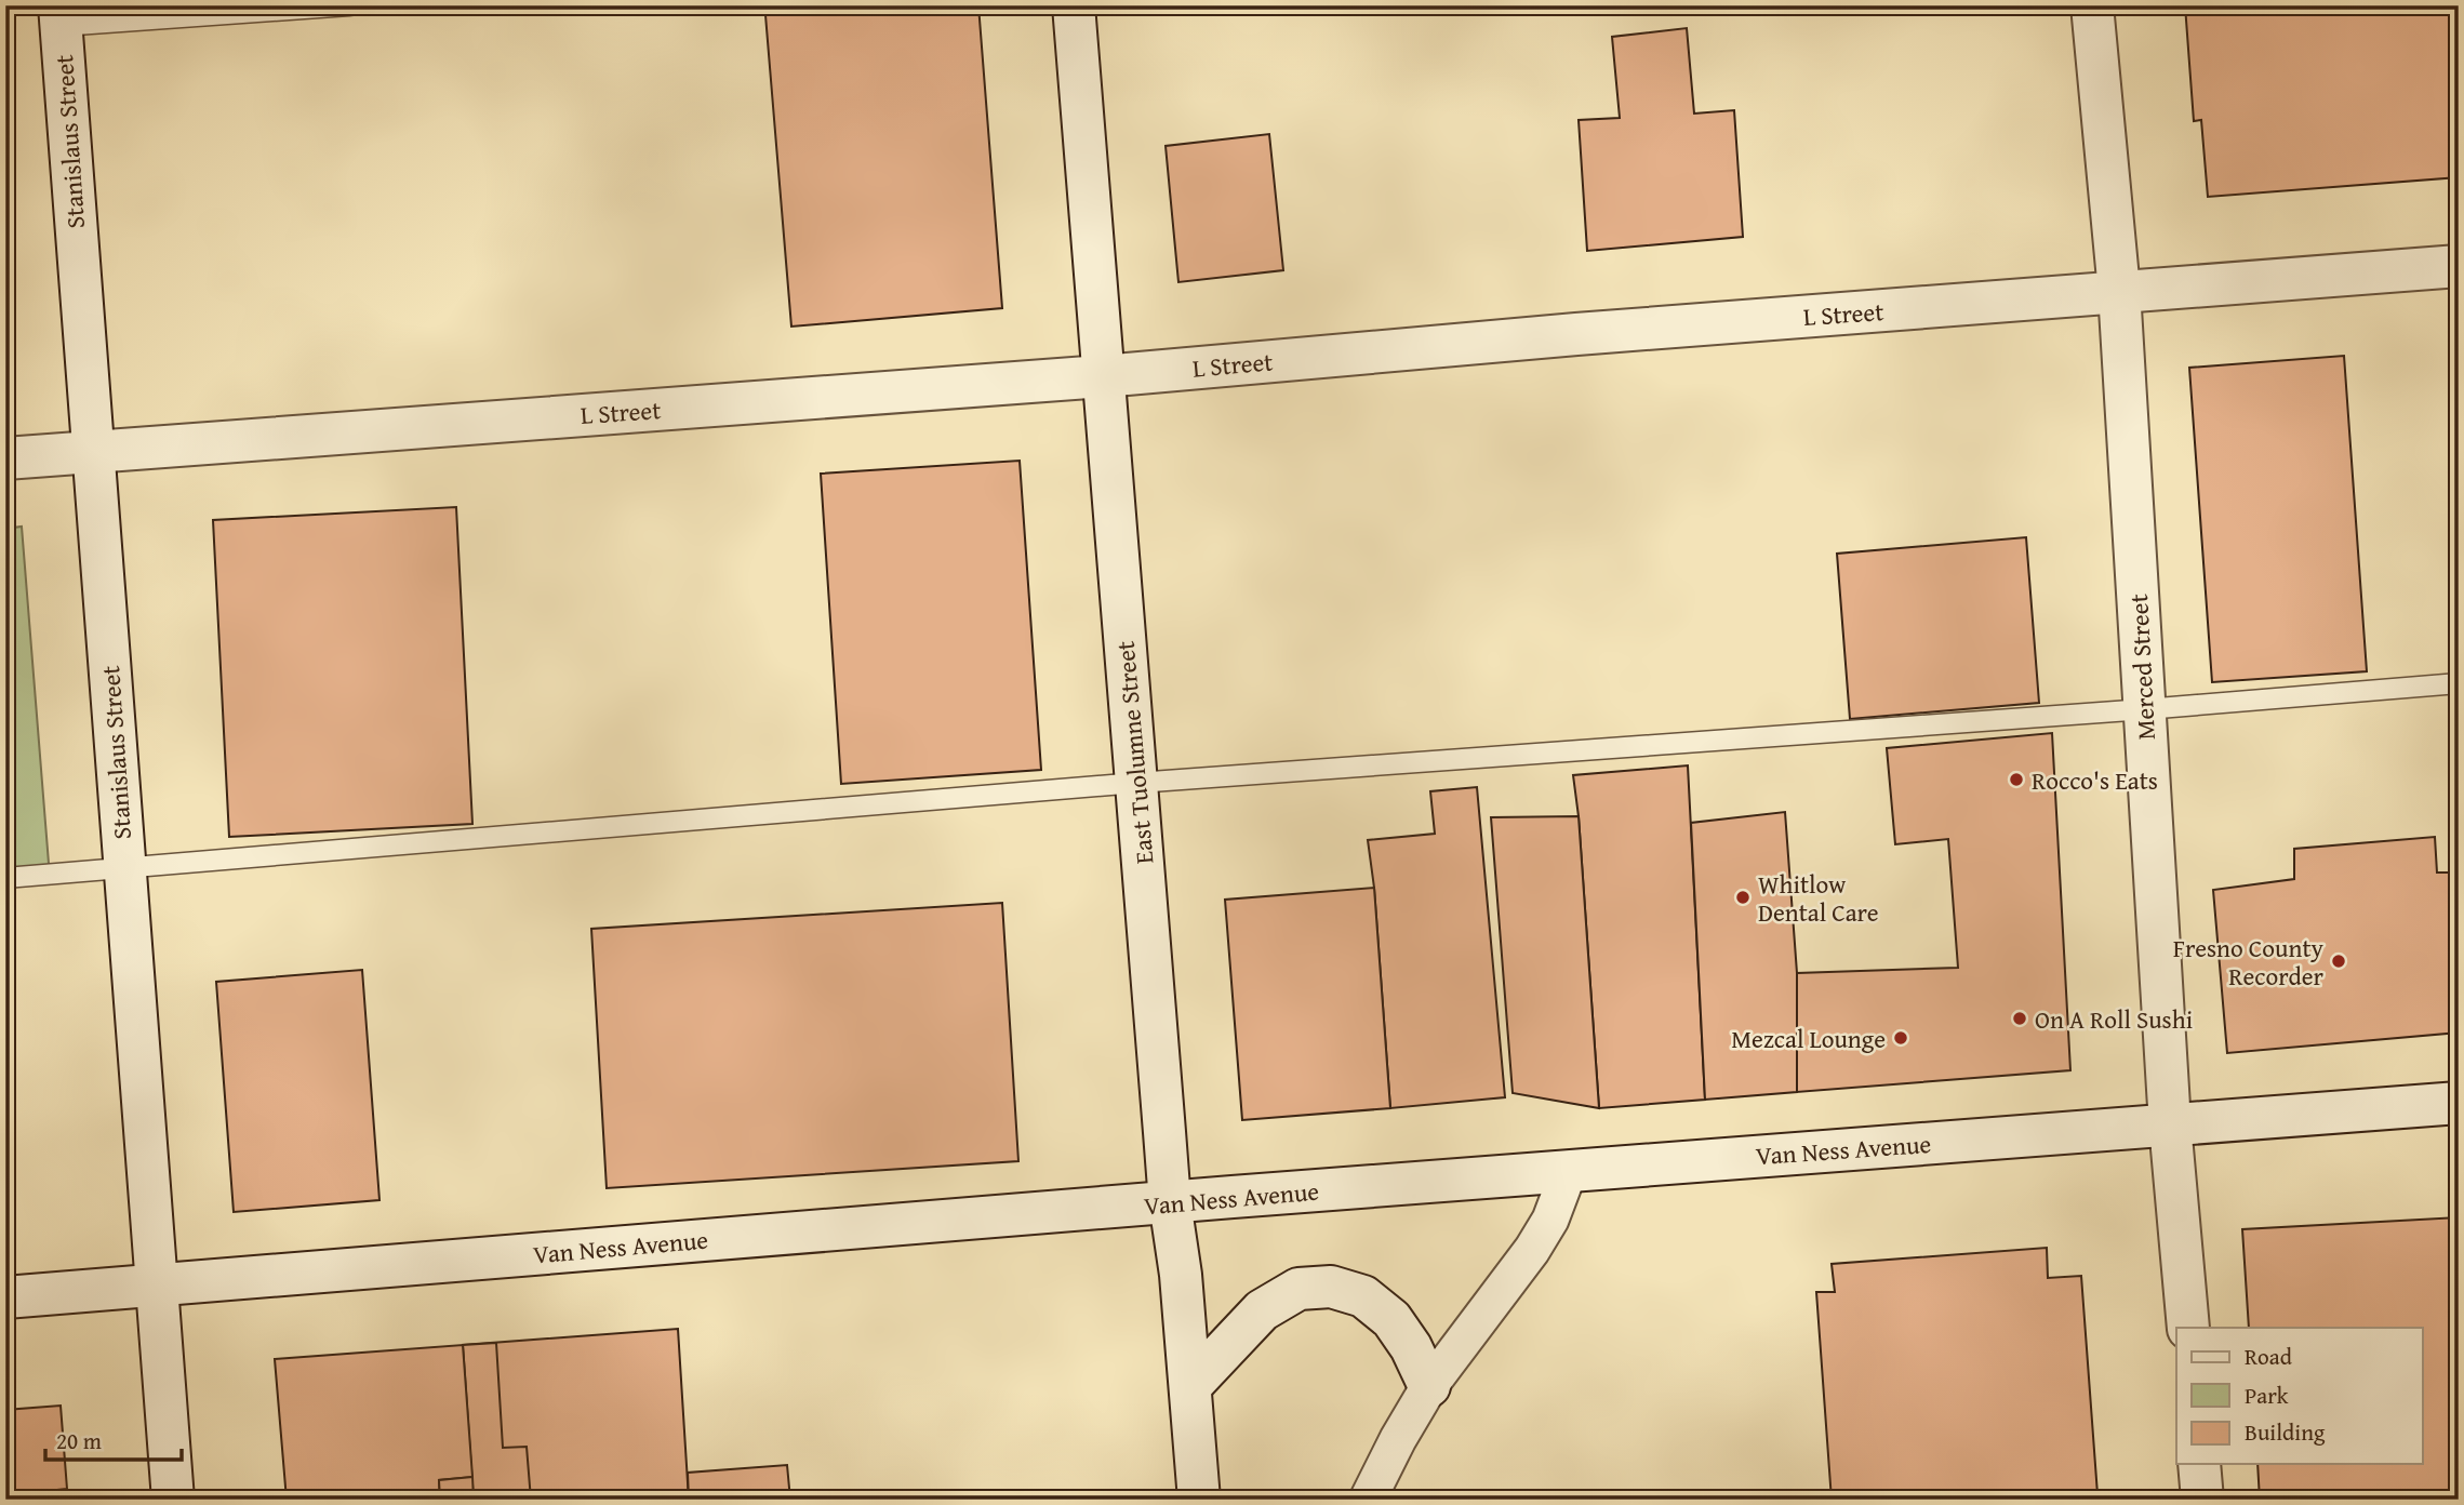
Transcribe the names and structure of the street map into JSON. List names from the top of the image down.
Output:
{
  "streets": {
    "main road": [
      "Stanislaus Street",
      "L Street",
      "Merced Street",
      "East Tuolumne Street",
      "Van Ness Avenue"
    ]
  },
  "crossings": [
    ["Stanislaus Street", "L Street"],
    ["Stanislaus Street", "Van Ness Avenue"],
    ["L Street", "Merced Street"],
    ["L Street", "East Tuolumne Street"],
    ["Merced Street", "Van Ness Avenue"],
    ["East Tuolumne Street", "Van Ness Avenue"]
  ],
  "places": [
    "Rocco's Eats",
    "Whitlow Dental Care",
    "Fresno County Recorder",
    "On A Roll Sushi",
    "Mezcal Lounge"
  ],
  "legend": ["Road", "Park", "Building"],
  "scale_bar": "20 m"
}
